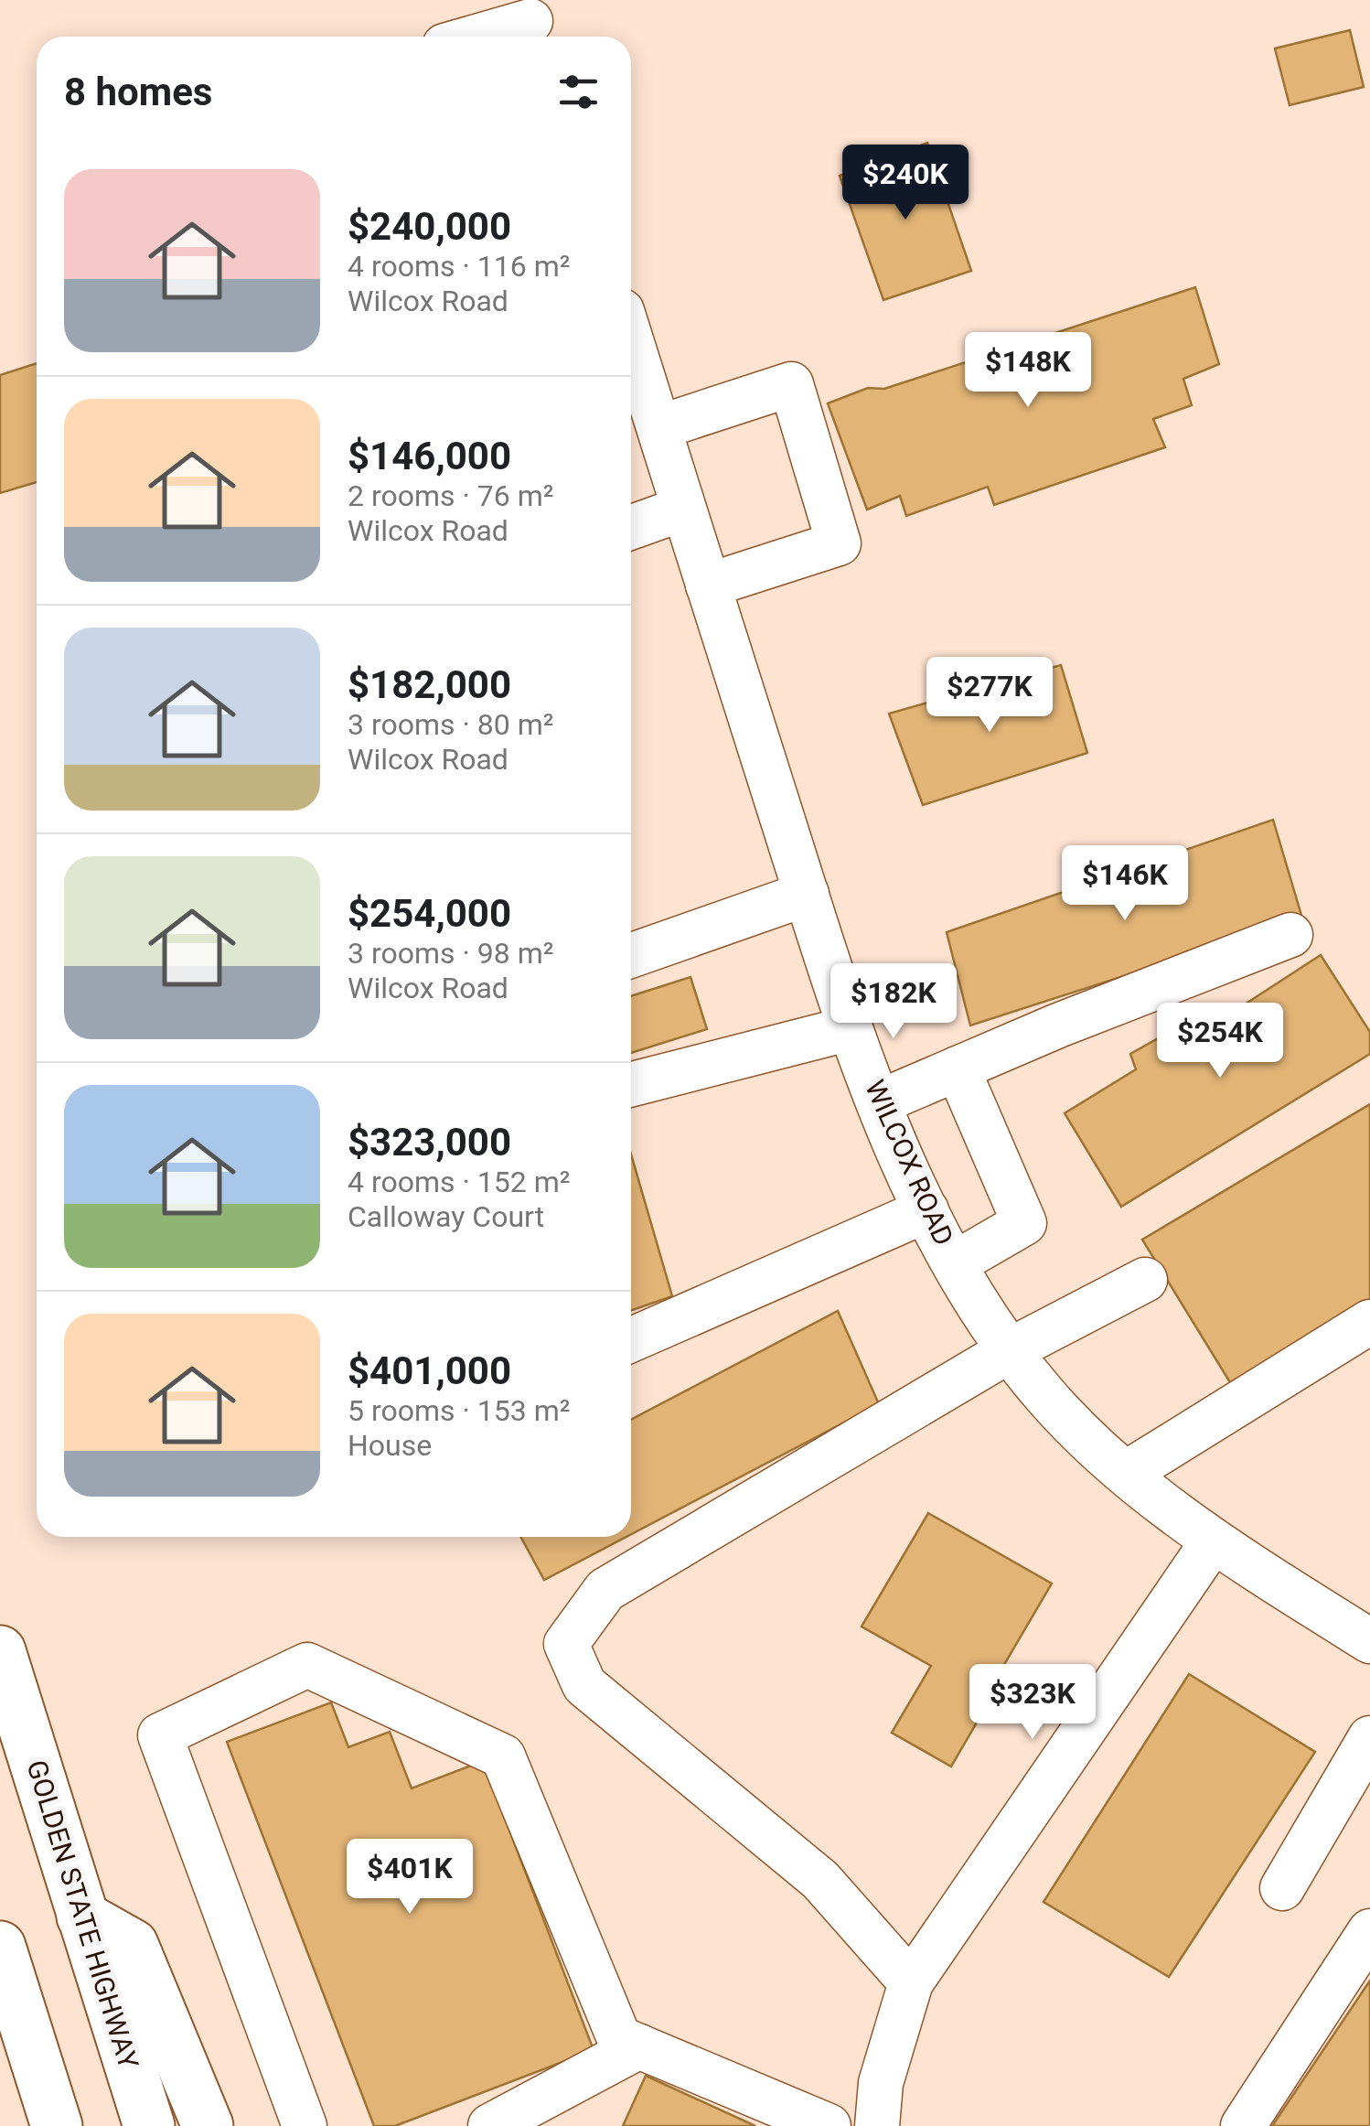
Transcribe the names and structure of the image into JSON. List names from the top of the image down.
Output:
{
  "streets": {
    "highway": ["GOLDEN STATE HIGHWAY"],
    "street": ["WILCOX ROAD"]
  },
  "page": {
    "heading": "8 homes",
    "price": [
      "$240K",
      "$148K",
      "$277K",
      "$146K",
      "$182K",
      "$254K",
      "$323K",
      "$401K"
    ],
    "list": [
      {
        "name": "$240,000",
        "note": "4 rooms · 116 m² · Wilcox Road"
      },
      {
        "name": "$146,000",
        "note": "2 rooms · 76 m² · Wilcox Road"
      },
      {
        "name": "$182,000",
        "note": "3 rooms · 80 m² · Wilcox Road"
      },
      {
        "name": "$254,000",
        "note": "3 rooms · 98 m² · Wilcox Road"
      },
      {
        "name": "$323,000",
        "note": "4 rooms · 152 m² · Calloway Court"
      },
      {
        "name": "$401,000",
        "note": "5 rooms · 153 m² · House"
      }
    ]
  }
}
